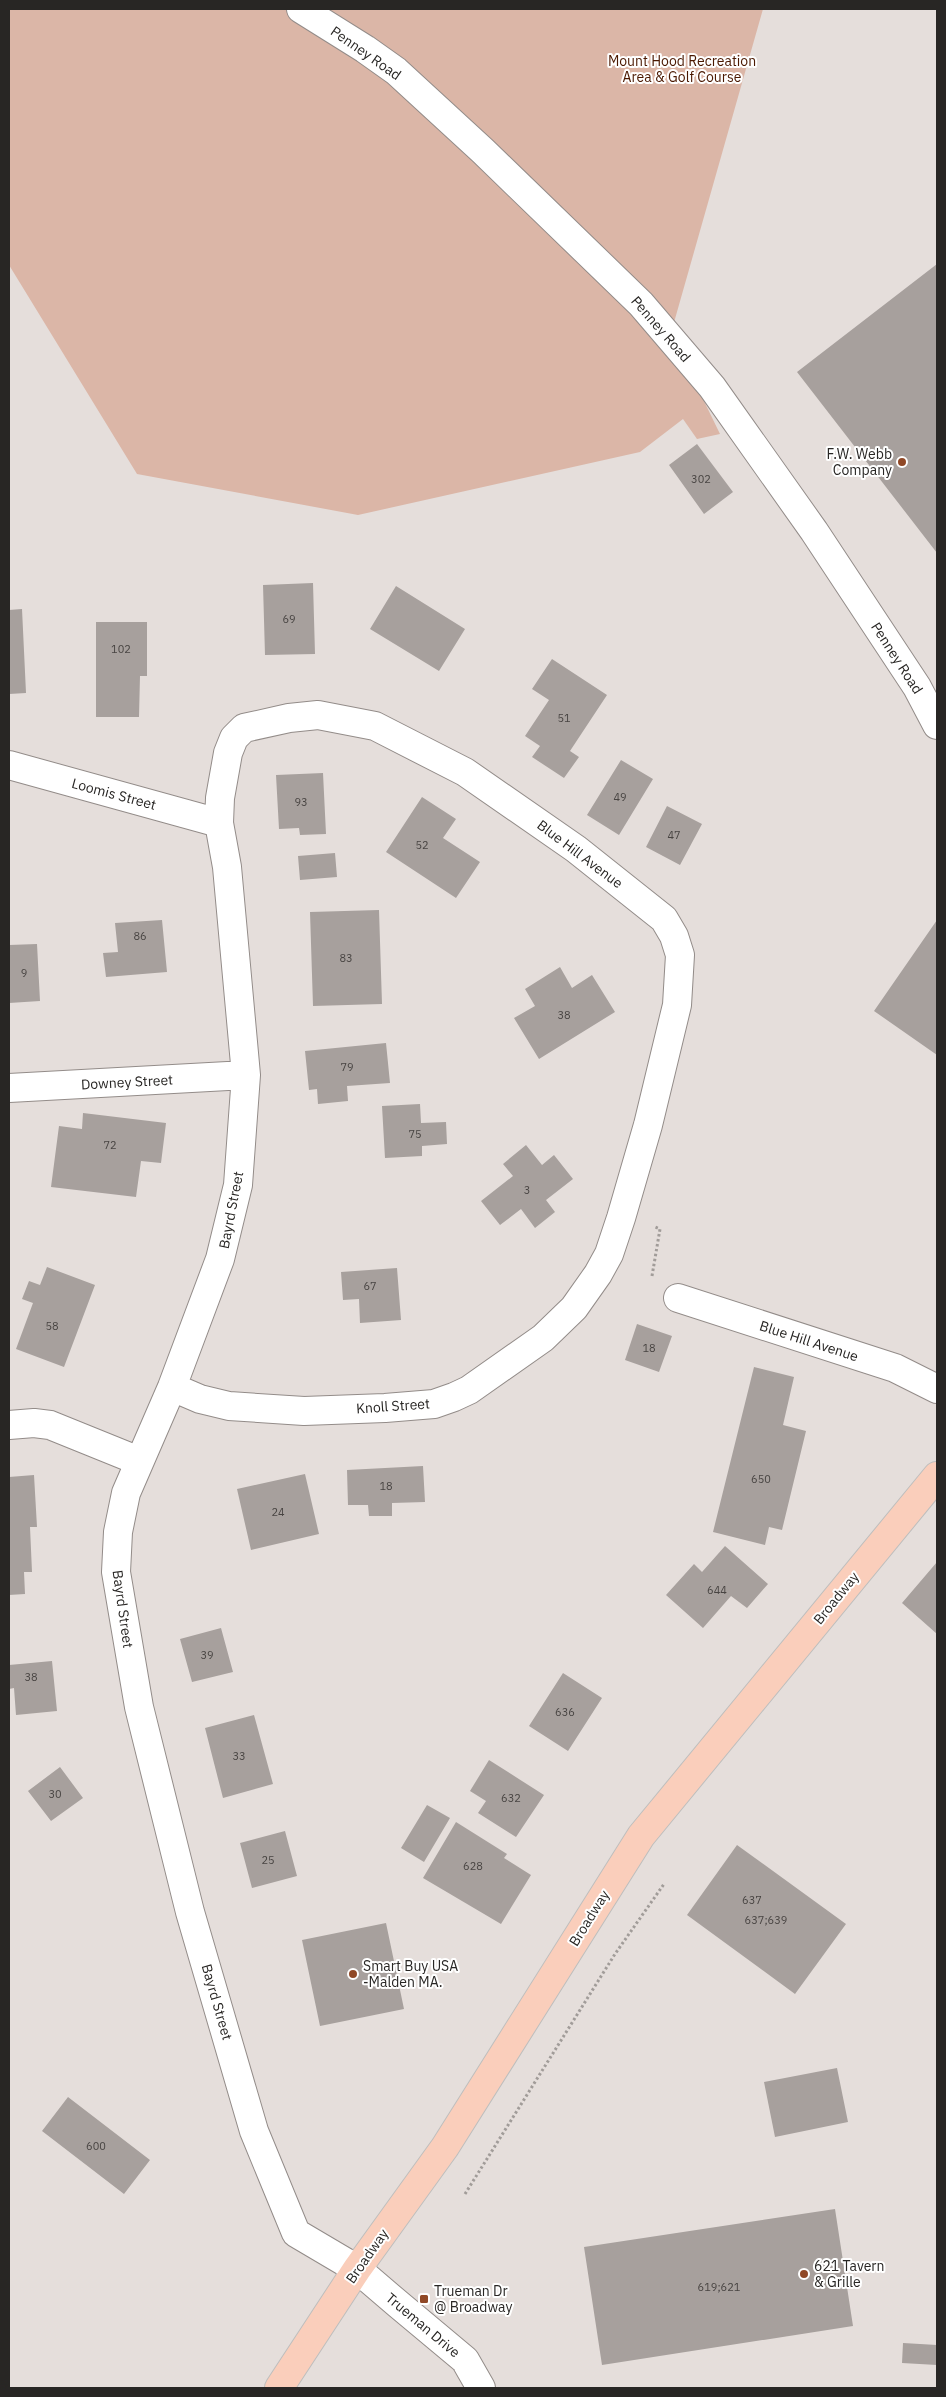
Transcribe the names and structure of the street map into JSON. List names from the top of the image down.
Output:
{
  "streets": {
    "main road": ["Broadway"],
    "street": [
      "Penney Road",
      "Loomis Street",
      "Blue Hill Avenue",
      "Downey Street",
      "Bayrd Street",
      "Knoll Street",
      "Trueman Drive"
    ]
  },
  "crossings": [
    ["Loomis Street", "Blue Hill Avenue"],
    ["Loomis Street", "Bayrd Street"],
    ["Blue Hill Avenue", "Bayrd Street"],
    ["Blue Hill Avenue", "Knoll Street"],
    ["Downey Street", "Bayrd Street"],
    ["Bayrd Street", "Knoll Street"],
    ["Bayrd Street", "Broadway"],
    ["Bayrd Street", "Trueman Drive"],
    ["Broadway", "Trueman Drive"]
  ],
  "parks": ["Mount Hood Recreation Area & Golf Course"],
  "places": {
    "other": ["F.W. Webb Company", "Smart Buy USA -Malden MA.", "621 Tavern & Grille"],
    "transit": ["Trueman Dr @ Broadway"]
  },
  "house_numbers": [
    "302",
    "69",
    "102",
    "51",
    "49",
    "93",
    "47",
    "52",
    "86",
    "83",
    "9",
    "38",
    "79",
    "75",
    "72",
    "3",
    "67",
    "58",
    "18",
    "650",
    "18",
    "24",
    "644",
    "39",
    "38",
    "636",
    "33",
    "30",
    "632",
    "25",
    "628",
    "637",
    "637;639",
    "600",
    "619;621"
  ]
}
